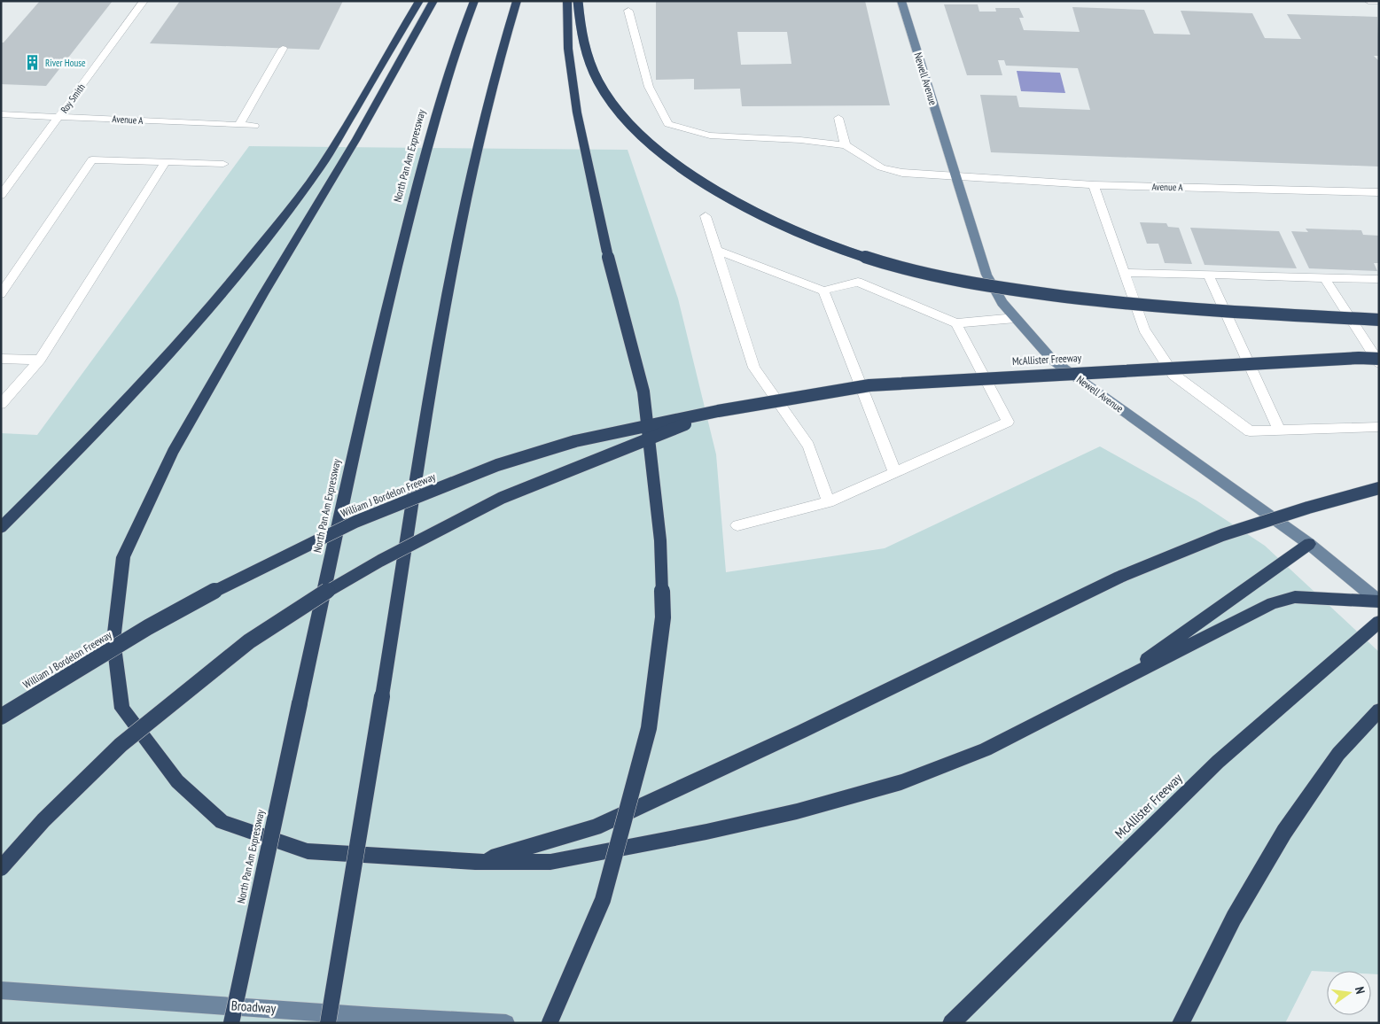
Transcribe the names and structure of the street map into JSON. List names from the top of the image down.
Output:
{
  "streets": {
    "highway": ["North Pan Am Expressway", "McAllister Freeway", "William J Bordelon Freeway"],
    "main road": ["Newell Avenue", "Broadway"],
    "street": ["Roy Smith", "Avenue A"]
  },
  "crossings": [
    ["Newell Avenue", "Avenue A"],
    ["Roy Smith", "Avenue A"],
    ["McAllister Freeway", "William J Bordelon Freeway"]
  ],
  "places": {
    "building": ["River House"]
  },
  "north": "right"
}
